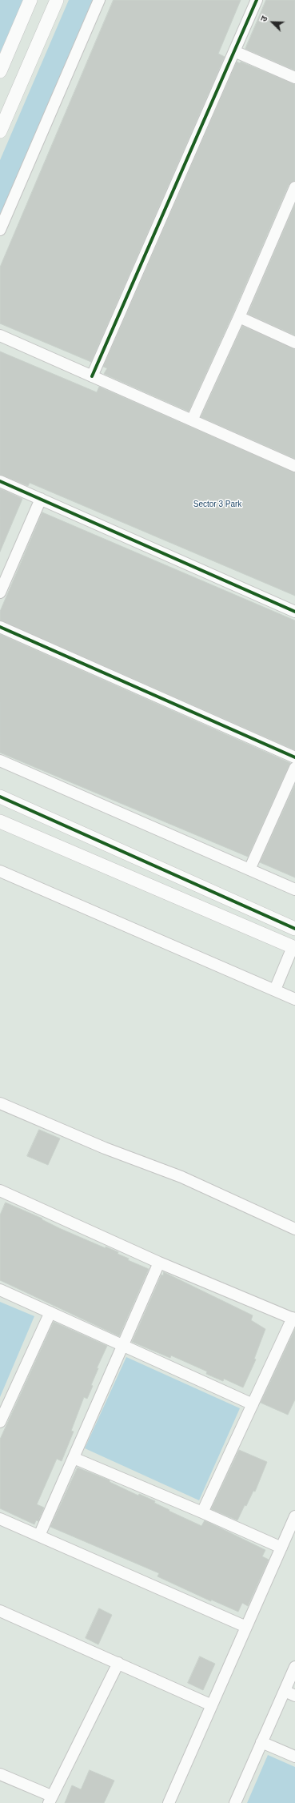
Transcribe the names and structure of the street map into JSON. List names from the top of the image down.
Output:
{
  "parks": ["Sector 3 Park"],
  "north": "top left"
}
